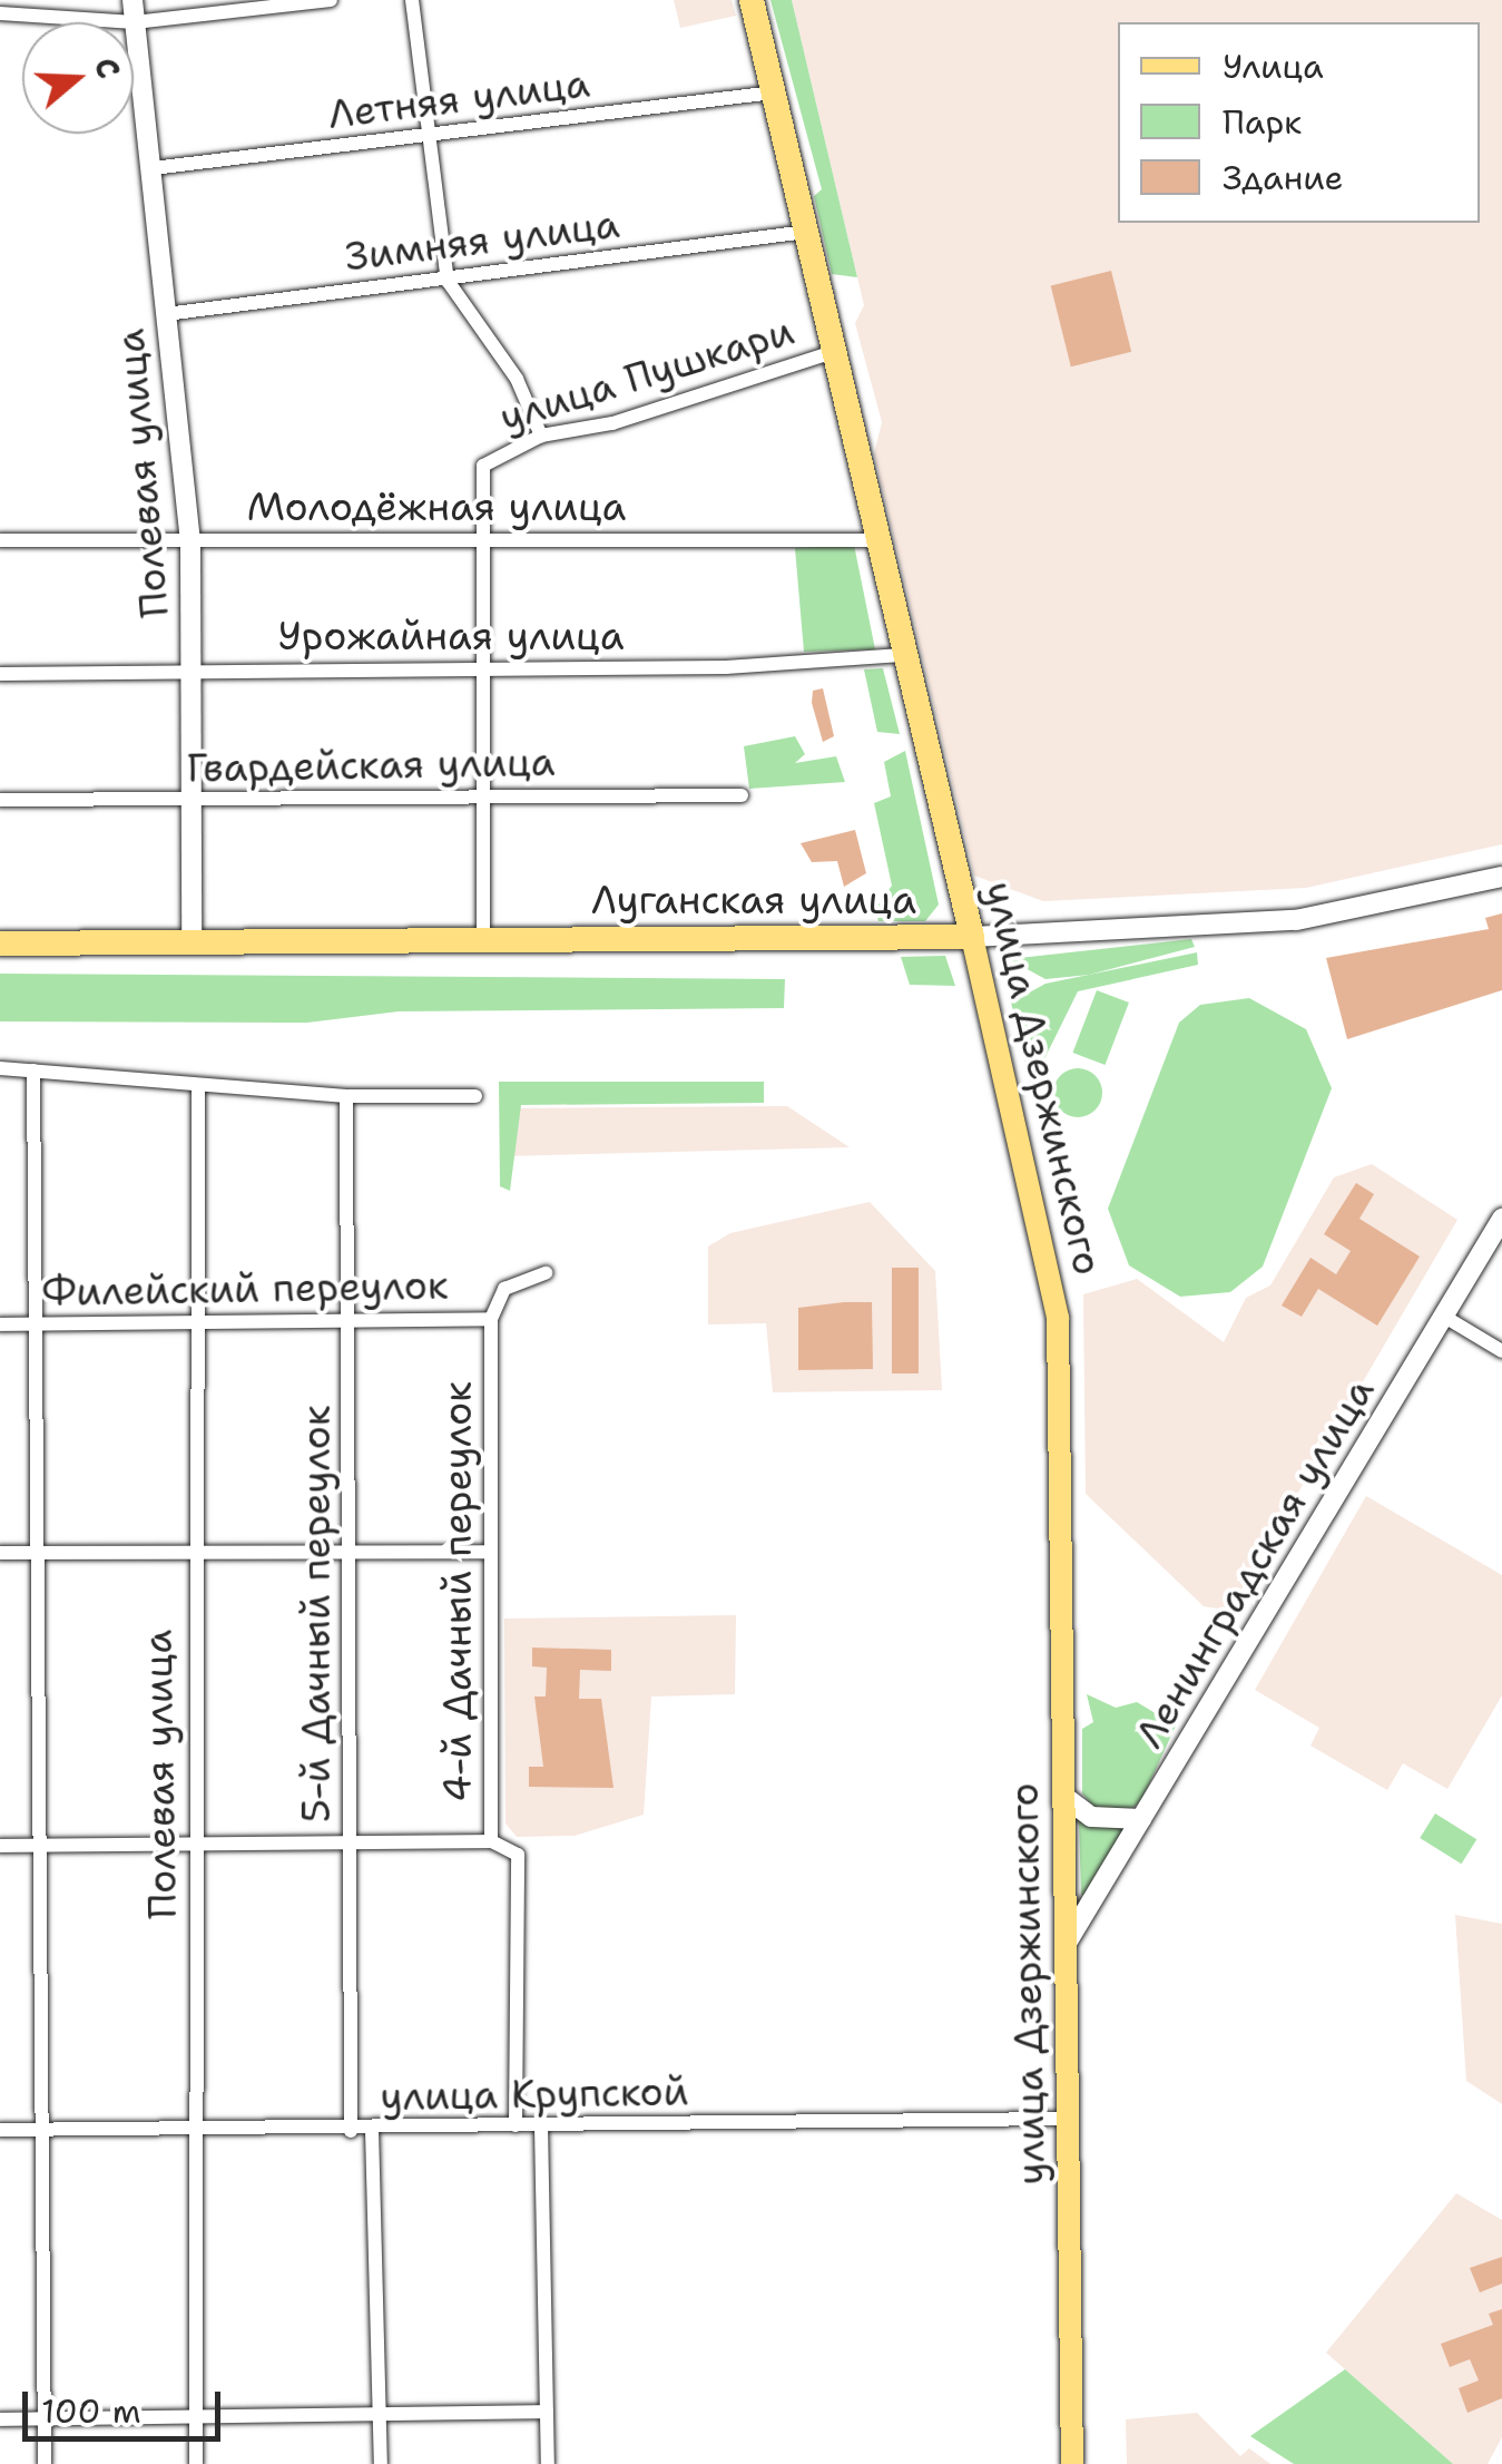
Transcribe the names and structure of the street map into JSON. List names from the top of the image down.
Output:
{
  "streets": {
    "highway": ["Луганская улица", "улица Дзержинского"],
    "street": [
      "Летняя улица",
      "Зимняя улица",
      "улица Пушкари",
      "Полевая улица",
      "Молодёжная улица",
      "Урожайная улица",
      "Гвардейская улица",
      "Филейский переулок",
      "Ленинградская улица",
      "4-й Дачный переулок",
      "5-й Дачный переулок",
      "улица Крупской"
    ]
  },
  "crossings": [
    ["Летняя улица", "Полевая улица"],
    ["Летняя улица", "улица Дзержинского"],
    ["Зимняя улица", "Полевая улица"],
    ["Зимняя улица", "улица Дзержинского"],
    ["улица Пушкари", "Молодёжная улица"],
    ["улица Пушкари", "улица Дзержинского"],
    ["Полевая улица", "Молодёжная улица"],
    ["Полевая улица", "Урожайная улица"],
    ["Полевая улица", "Гвардейская улица"],
    ["Полевая улица", "Луганская улица"],
    ["Полевая улица", "Филейский переулок"],
    ["Полевая улица", "улица Крупской"],
    ["Молодёжная улица", "улица Дзержинского"],
    ["Урожайная улица", "улица Дзержинского"],
    ["Луганская улица", "улица Дзержинского"],
    ["улица Дзержинского", "Ленинградская улица"],
    ["улица Дзержинского", "улица Крупской"],
    ["Филейский переулок", "4-й Дачный переулок"],
    ["Филейский переулок", "5-й Дачный переулок"],
    ["4-й Дачный переулок", "улица Крупской"],
    ["5-й Дачный переулок", "улица Крупской"]
  ],
  "legend": ["Улица", "Парк", "Здание"],
  "scale_bar": "100 m",
  "north": "right"
}
